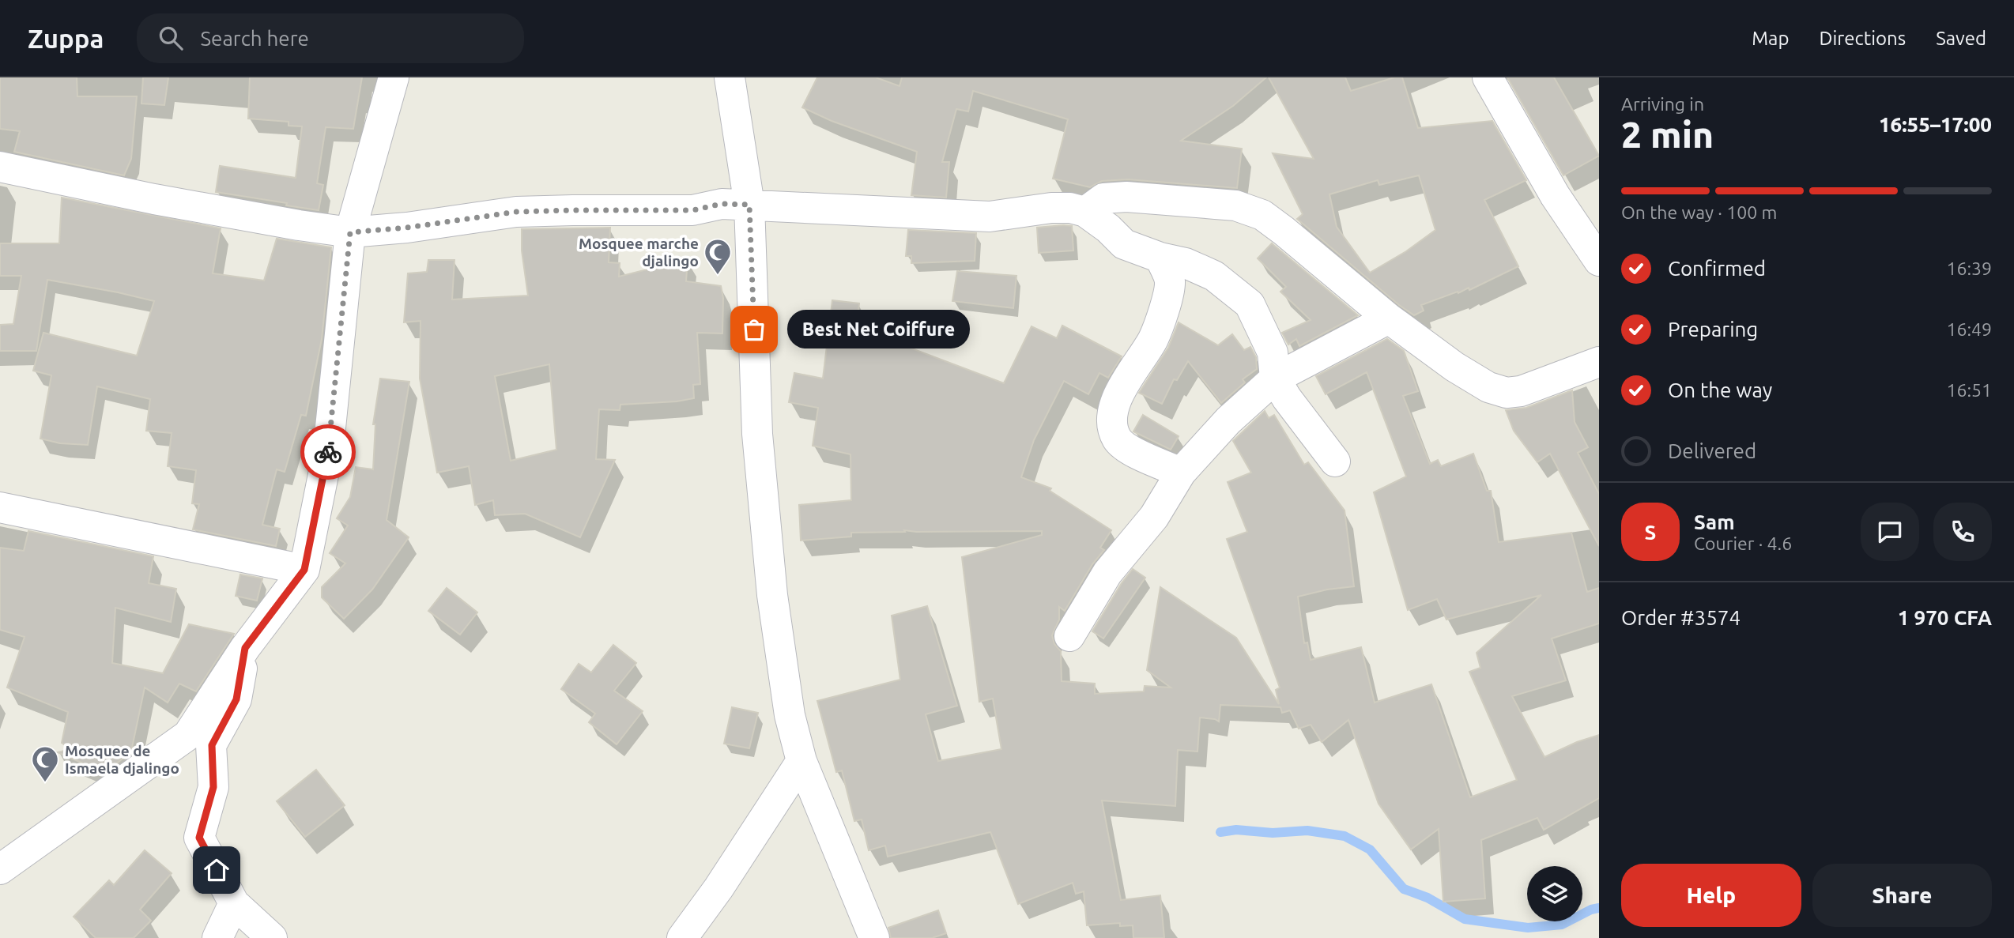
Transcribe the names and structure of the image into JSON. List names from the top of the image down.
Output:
{
  "places": {
    "mosque": ["Mosquee marche djalingo", "Mosquee de Ismaela djalingo"],
    "other": ["Best Net Coiffure"]
  },
  "page": {
    "header": "Zuppa",
    "search": "Search here",
    "nav": ["Map", "Directions", "Saved"],
    "heading": ["2 min", "Arriving in", "16:55–17:00"],
    "panel": [
      "Sam",
      "Courier · 4.6",
      "Order #3574",
      "1 970 CFA"
    ],
    "bar": "On the way · 100 m",
    "list": [
      ["Confirmed", "16:39"],
      ["Preparing", "16:49"],
      ["On the way", "16:51"],
      "Delivered"
    ],
    "bubble": "Best Net Coiffure",
    "round": "S",
    "buttons": ["Help", "Share"]
  }
}
